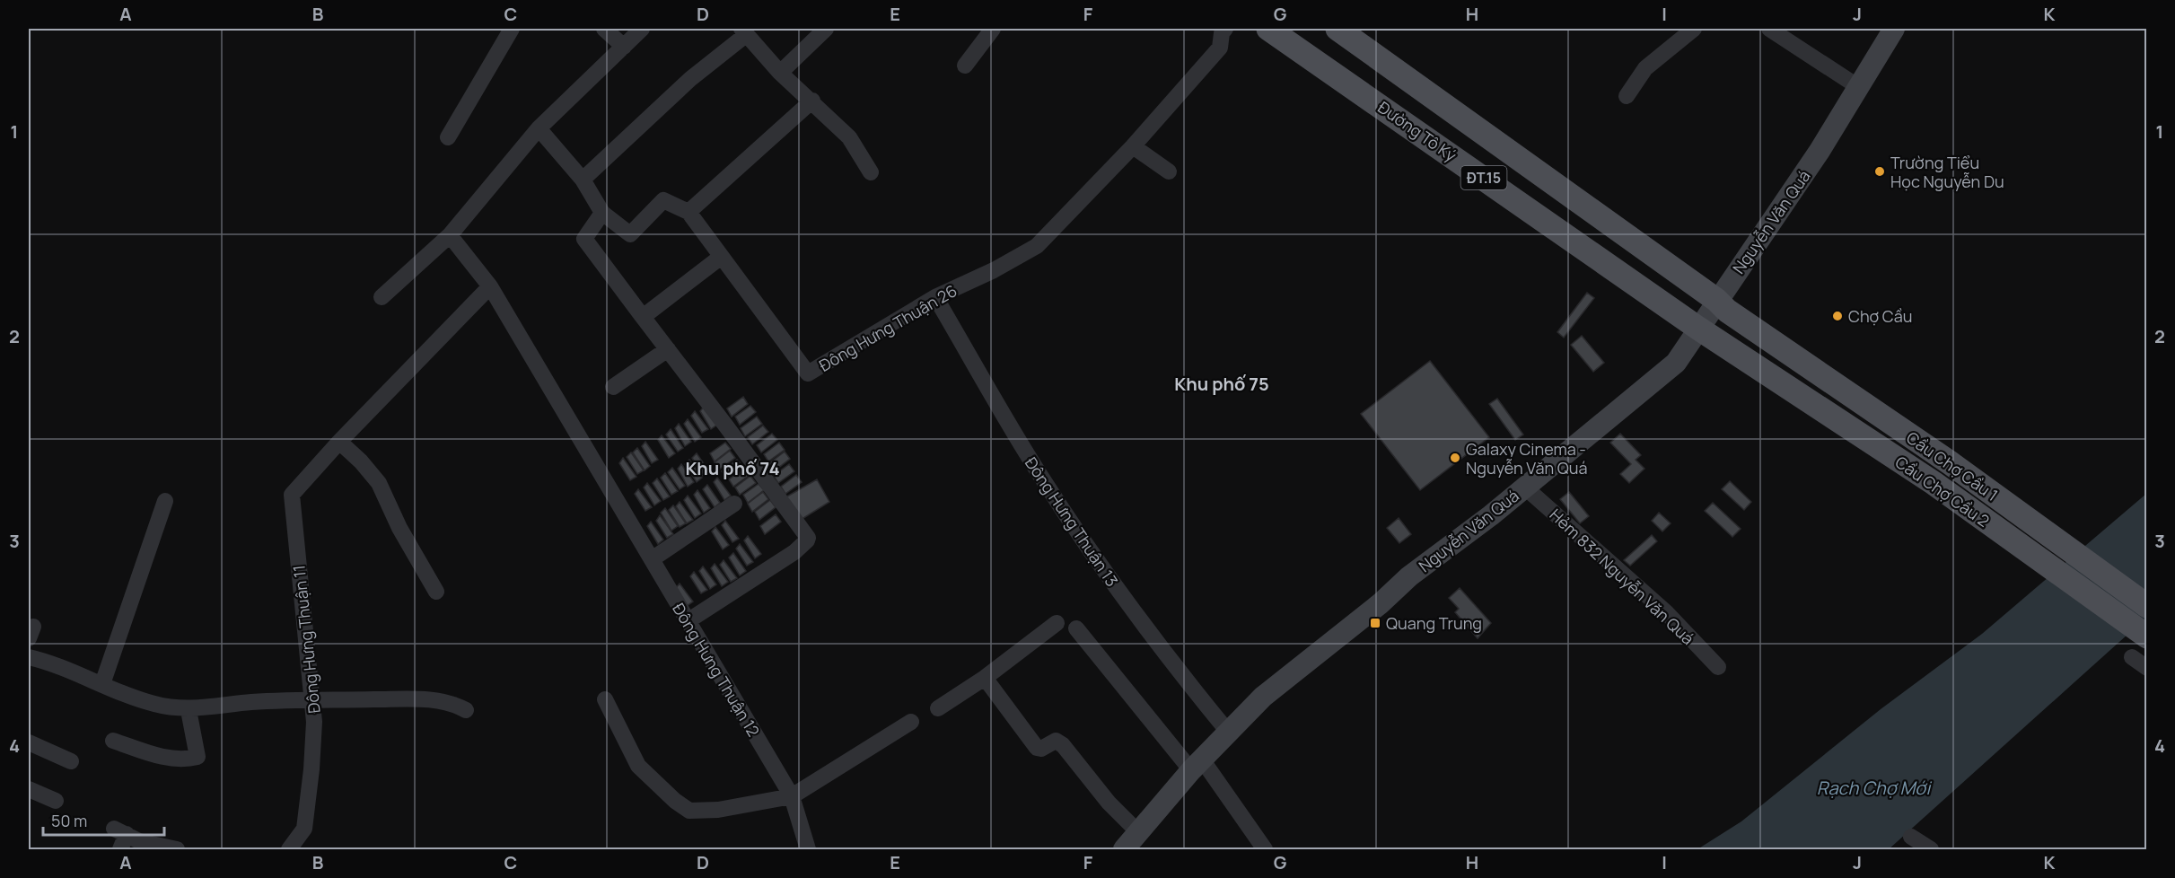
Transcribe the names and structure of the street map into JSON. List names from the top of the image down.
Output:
{
  "streets": {
    "main road": [
      "Đường Tô Ký",
      "ĐT.15",
      "Nguyễn Văn Quá",
      "Cầu Chợ Cầu 1",
      "Cầu Chợ Cầu 2"
    ],
    "street": [
      "Đông Hưng Thuận 26",
      "Đông Hưng Thuận 13",
      "Hẻm 832 Nguyễn Văn Quá",
      "Đông Hưng Thuận 11",
      "Đông Hưng Thuận 12"
    ]
  },
  "crossings": [
    ["Đường Tô Ký", "Nguyễn Văn Quá"],
    ["Đường Tô Ký", "Cầu Chợ Cầu 2"],
    ["ĐT.15", "Nguyễn Văn Quá"],
    ["ĐT.15", "Cầu Chợ Cầu 1"],
    ["Nguyễn Văn Quá", "Cầu Chợ Cầu 1"],
    ["Nguyễn Văn Quá", "Cầu Chợ Cầu 2"],
    ["Nguyễn Văn Quá", "Đông Hưng Thuận 13"],
    ["Nguyễn Văn Quá", "Hẻm 832 Nguyễn Văn Quá"],
    ["Đông Hưng Thuận 26", "Đông Hưng Thuận 13"],
    ["Đông Hưng Thuận 11", "Đông Hưng Thuận 12"]
  ],
  "districts": ["Khu phố 75", "Khu phố 74"],
  "water": ["Rạch Chợ Mới"],
  "places": {
    "other": ["Trường Tiểu Học Nguyễn Du", "Chợ Cầu", "Galaxy Cinema - Nguyễn Văn Quá"],
    "transit": ["Quang Trung"]
  },
  "scale_bar": "50 m",
  "grid": {
    "columns": [
      "A",
      "B",
      "C",
      "D",
      "E",
      "F",
      "G",
      "H",
      "I",
      "J",
      "K"
    ],
    "rows": [
      "1",
      "2",
      "3",
      "4"
    ]
  }
}
